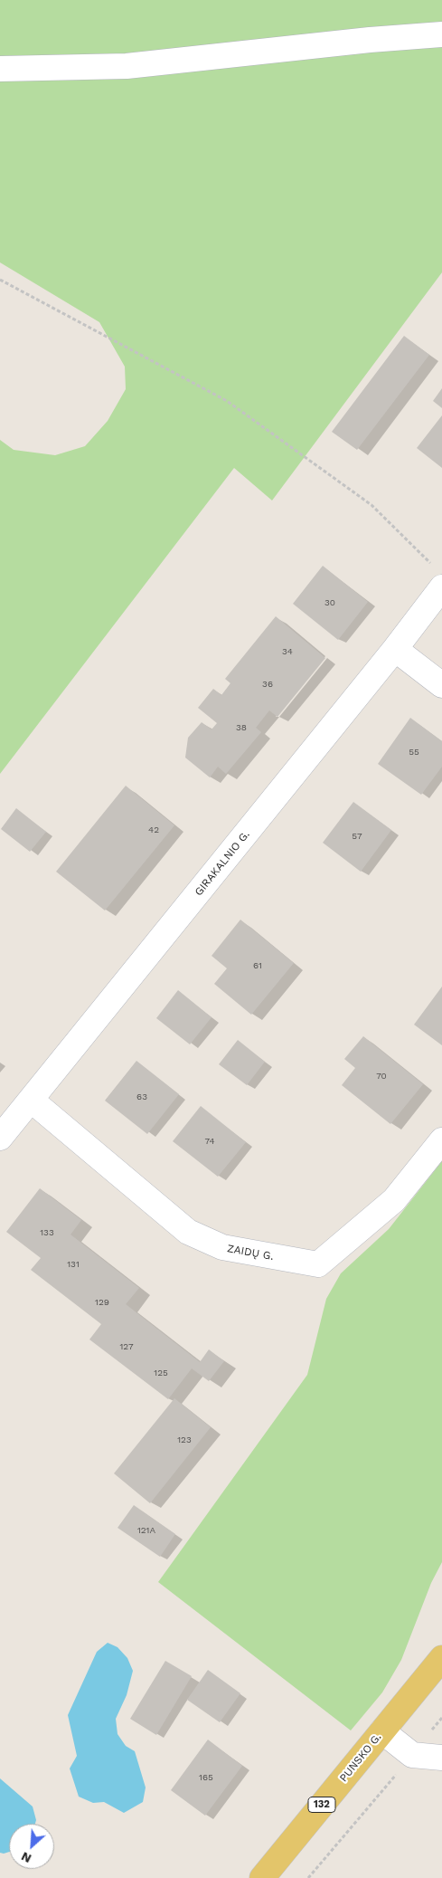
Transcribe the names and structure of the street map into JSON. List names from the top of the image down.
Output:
{
  "streets": {
    "main road": ["PUNSKO G.", "132"],
    "street": ["GIRAKALNIO G.", "ZAIDŲ G."]
  },
  "crossings": [
    ["GIRAKALNIO G.", "ZAIDŲ G."]
  ],
  "house_numbers": [
    "30",
    "34",
    "36",
    "38",
    "55",
    "42",
    "57",
    "61",
    "70",
    "63",
    "74",
    "133",
    "131",
    "129",
    "127",
    "125",
    "123",
    "121A",
    "165"
  ],
  "north": "bottom left"
}
